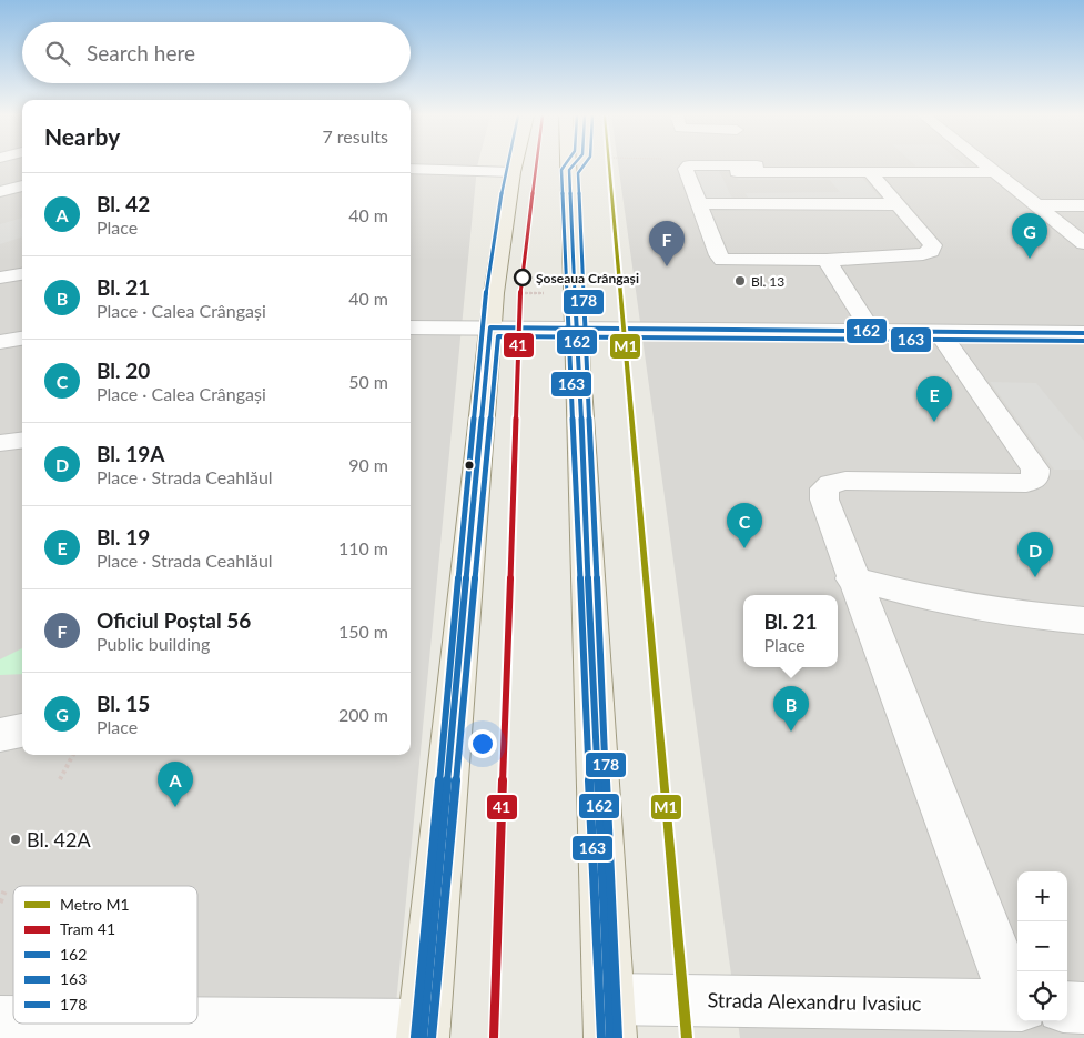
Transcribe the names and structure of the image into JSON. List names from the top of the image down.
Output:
{
  "streets": {
    "street": ["Strada Alexandru Ivasiuc"]
  },
  "places": ["Șoseaua Crângași", "Bl. 13", "Bl. 42A"],
  "lines": [
    "metro line M1",
    "tram line 41",
    "transit line 162",
    "transit line 163",
    "transit line 178"
  ],
  "legend": [
    "Metro M1",
    "Tram 41",
    "162",
    "163",
    "178"
  ],
  "page": {
    "search": "Search here",
    "heading": ["Nearby", "7 results"],
    "list": [
      {
        "mark": "A",
        "name": "Bl. 42",
        "note": "Place",
        "value": "40 m"
      },
      {
        "mark": "B",
        "name": "Bl. 21",
        "note": "Place · Calea Crângași",
        "value": "40 m"
      },
      {
        "mark": "C",
        "name": "Bl. 20",
        "note": "Place · Calea Crângași",
        "value": "50 m"
      },
      {
        "mark": "D",
        "name": "Bl. 19A",
        "note": "Place · Strada Ceahlăul",
        "value": "90 m"
      },
      {
        "mark": "E",
        "name": "Bl. 19",
        "note": "Place · Strada Ceahlăul",
        "value": "110 m"
      },
      {
        "mark": "F",
        "name": "Oficiul Poștal 56",
        "note": "Public building",
        "value": "150 m"
      },
      {
        "mark": "G",
        "name": "Bl. 15",
        "note": "Place",
        "value": "200 m"
      }
    ],
    "pins": [
      "G",
      "F",
      "E",
      "C",
      "D",
      "B",
      "A"
    ],
    "popup": ["Bl. 21", "Place"],
    "map_buttons": ["+", "−"]
  }
}
